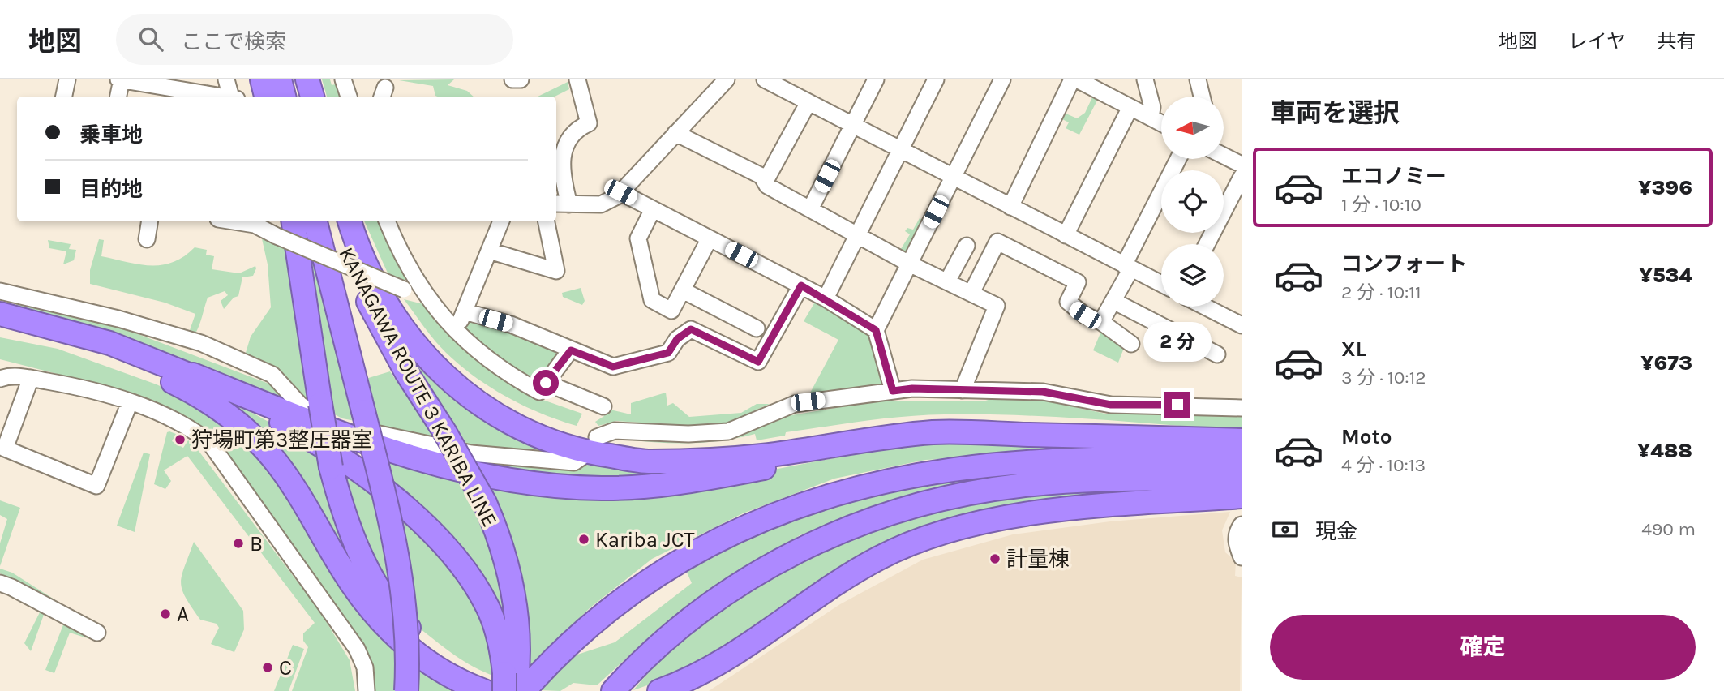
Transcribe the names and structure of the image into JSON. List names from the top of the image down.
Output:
{
  "streets": {
    "highway": ["KANAGAWA ROUTE 3 KARIBA LINE"]
  },
  "places": [
    "狩場町第3整圧器室",
    "Kariba JCT",
    "B",
    "計量棟",
    "A",
    "C"
  ],
  "north": "left",
  "page": {
    "header": "地図",
    "search": "ここで検索",
    "nav": ["地図", "レイヤ", "共有"],
    "heading": "車両を選択",
    "banner": ["乗車地", "目的地"],
    "list": [
      {
        "name": "エコノミー",
        "note": "1 分 · 10:10",
        "value": "¥396"
      },
      {
        "name": "コンフォート",
        "note": "2 分 · 10:11",
        "value": "¥534"
      },
      {
        "name": "XL",
        "note": "3 分 · 10:12",
        "value": "¥673"
      },
      {
        "name": "Moto",
        "note": "4 分 · 10:13",
        "value": "¥488"
      }
    ],
    "bubble": "2 分",
    "pay": ["現金", "490 m"],
    "buttons": "確定"
  }
}
